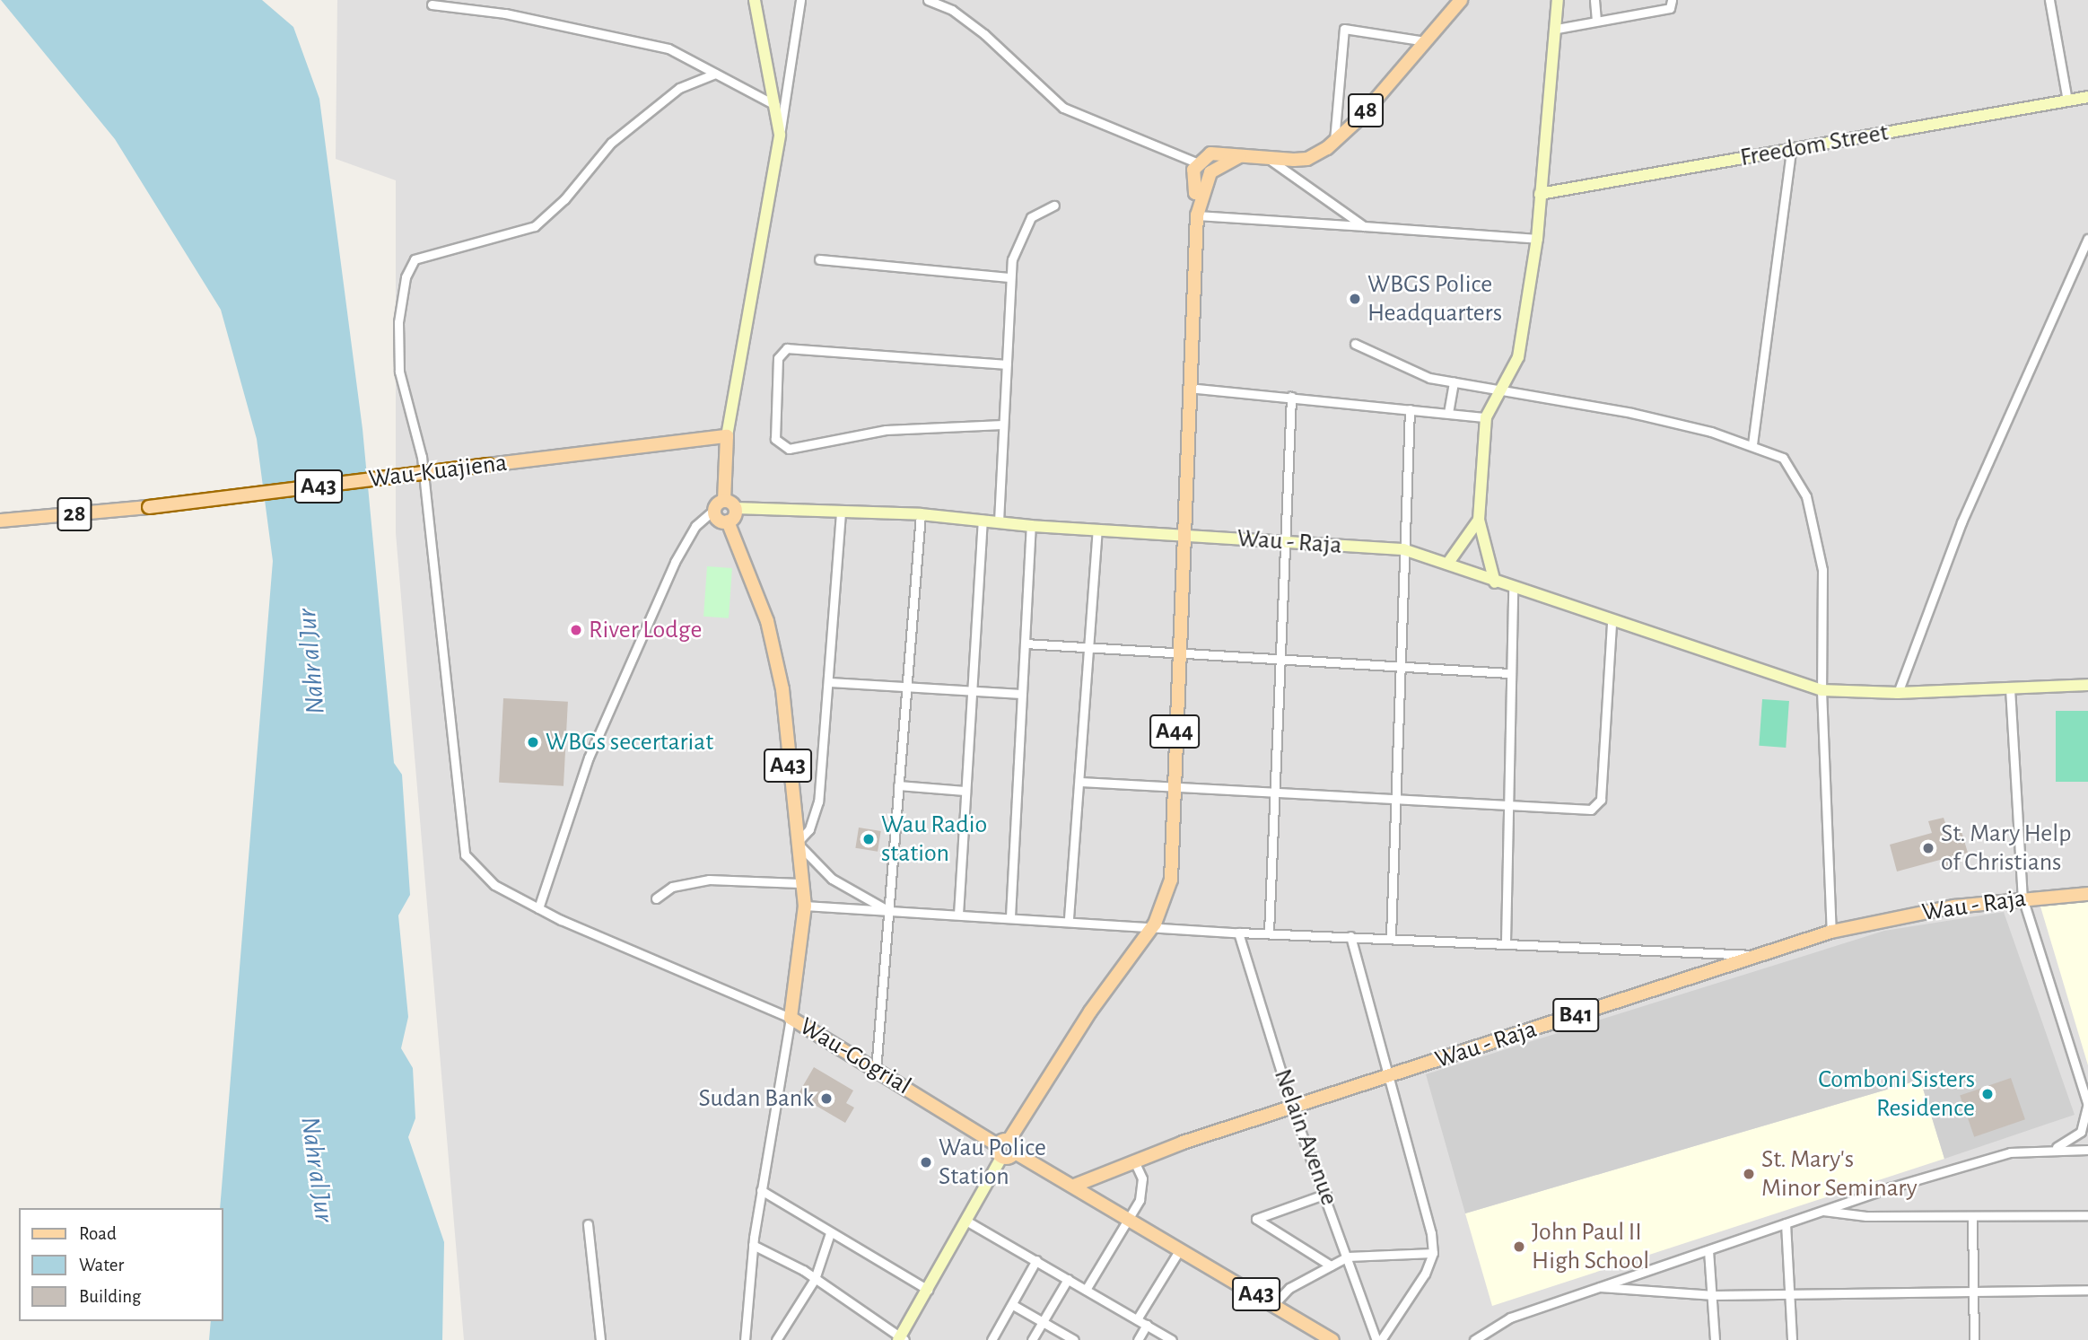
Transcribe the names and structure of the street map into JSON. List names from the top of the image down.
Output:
{
  "streets": {
    "main road": [
      "48",
      "Wau-Kuajiena",
      "A43",
      "28",
      "Wau - Raja",
      "A44",
      "B41",
      "Wau-Gogrial"
    ],
    "street": ["Freedom Street", "Nelain Avenue"]
  },
  "crossings": [
    ["48", "A44"],
    ["Wau-Kuajiena", "28"],
    ["Wau - Raja", "A44"],
    ["Wau - Raja", "Wau-Gogrial"],
    ["Wau - Raja", "Nelain Avenue"],
    ["A44", "Wau-Gogrial"]
  ],
  "water": ["Nahr al Jur"],
  "places": [
    "WBGS Police Headquarters",
    "River Lodge",
    "WBGs secertariat",
    "Wau Radio station",
    "St. Mary Help of Christians",
    "Comboni Sisters Residence",
    "Sudan Bank",
    "Wau Police Station",
    "St. Mary's Minor Seminary",
    "John Paul II High School"
  ],
  "legend": ["Road", "Water", "Building"]
}
